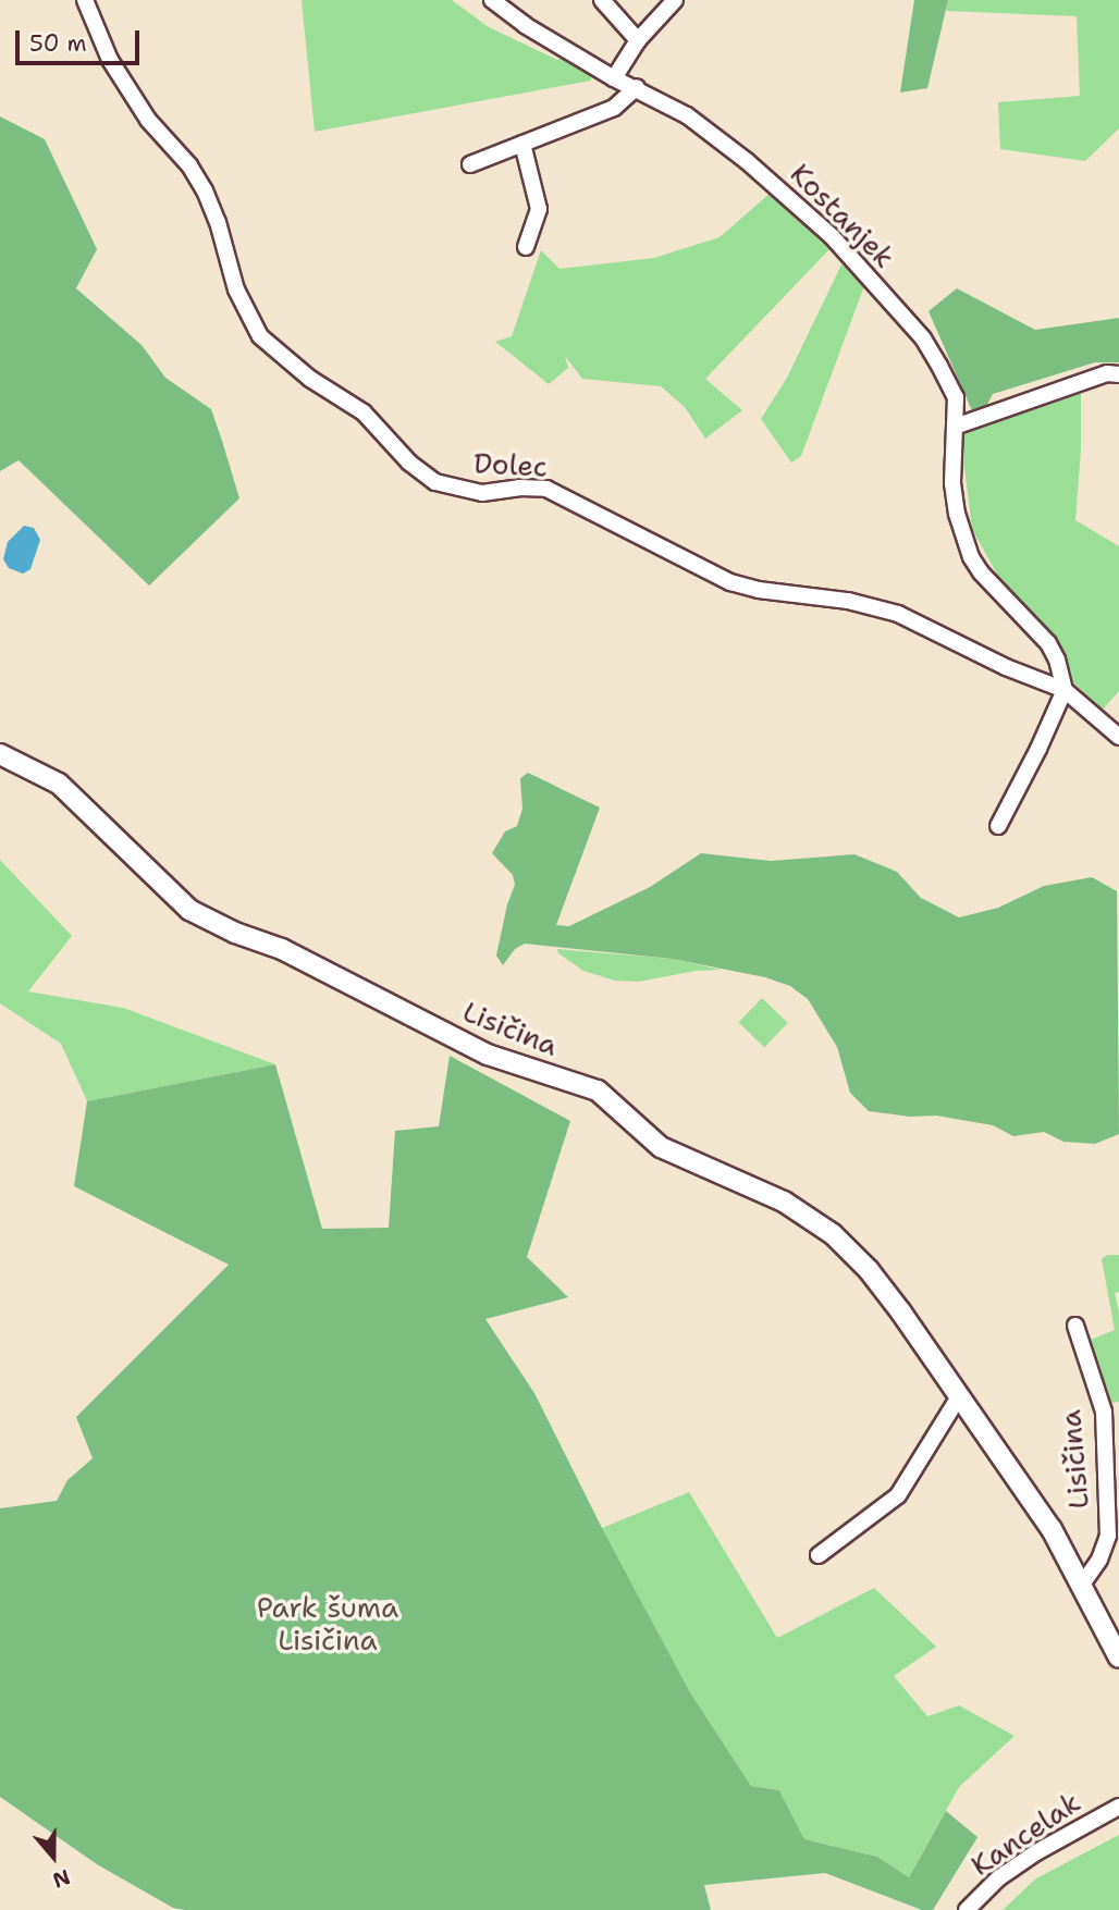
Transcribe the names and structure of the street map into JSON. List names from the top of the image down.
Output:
{
  "streets": {
    "street": [
      "Kostanjek",
      "Dolec",
      "Lisičina",
      "Kancelak"
    ]
  },
  "crossings": [
    ["Kostanjek", "Dolec"]
  ],
  "parks": ["Park šuma Lisičina"],
  "scale_bar": "50 m",
  "north": "bottom"
}
